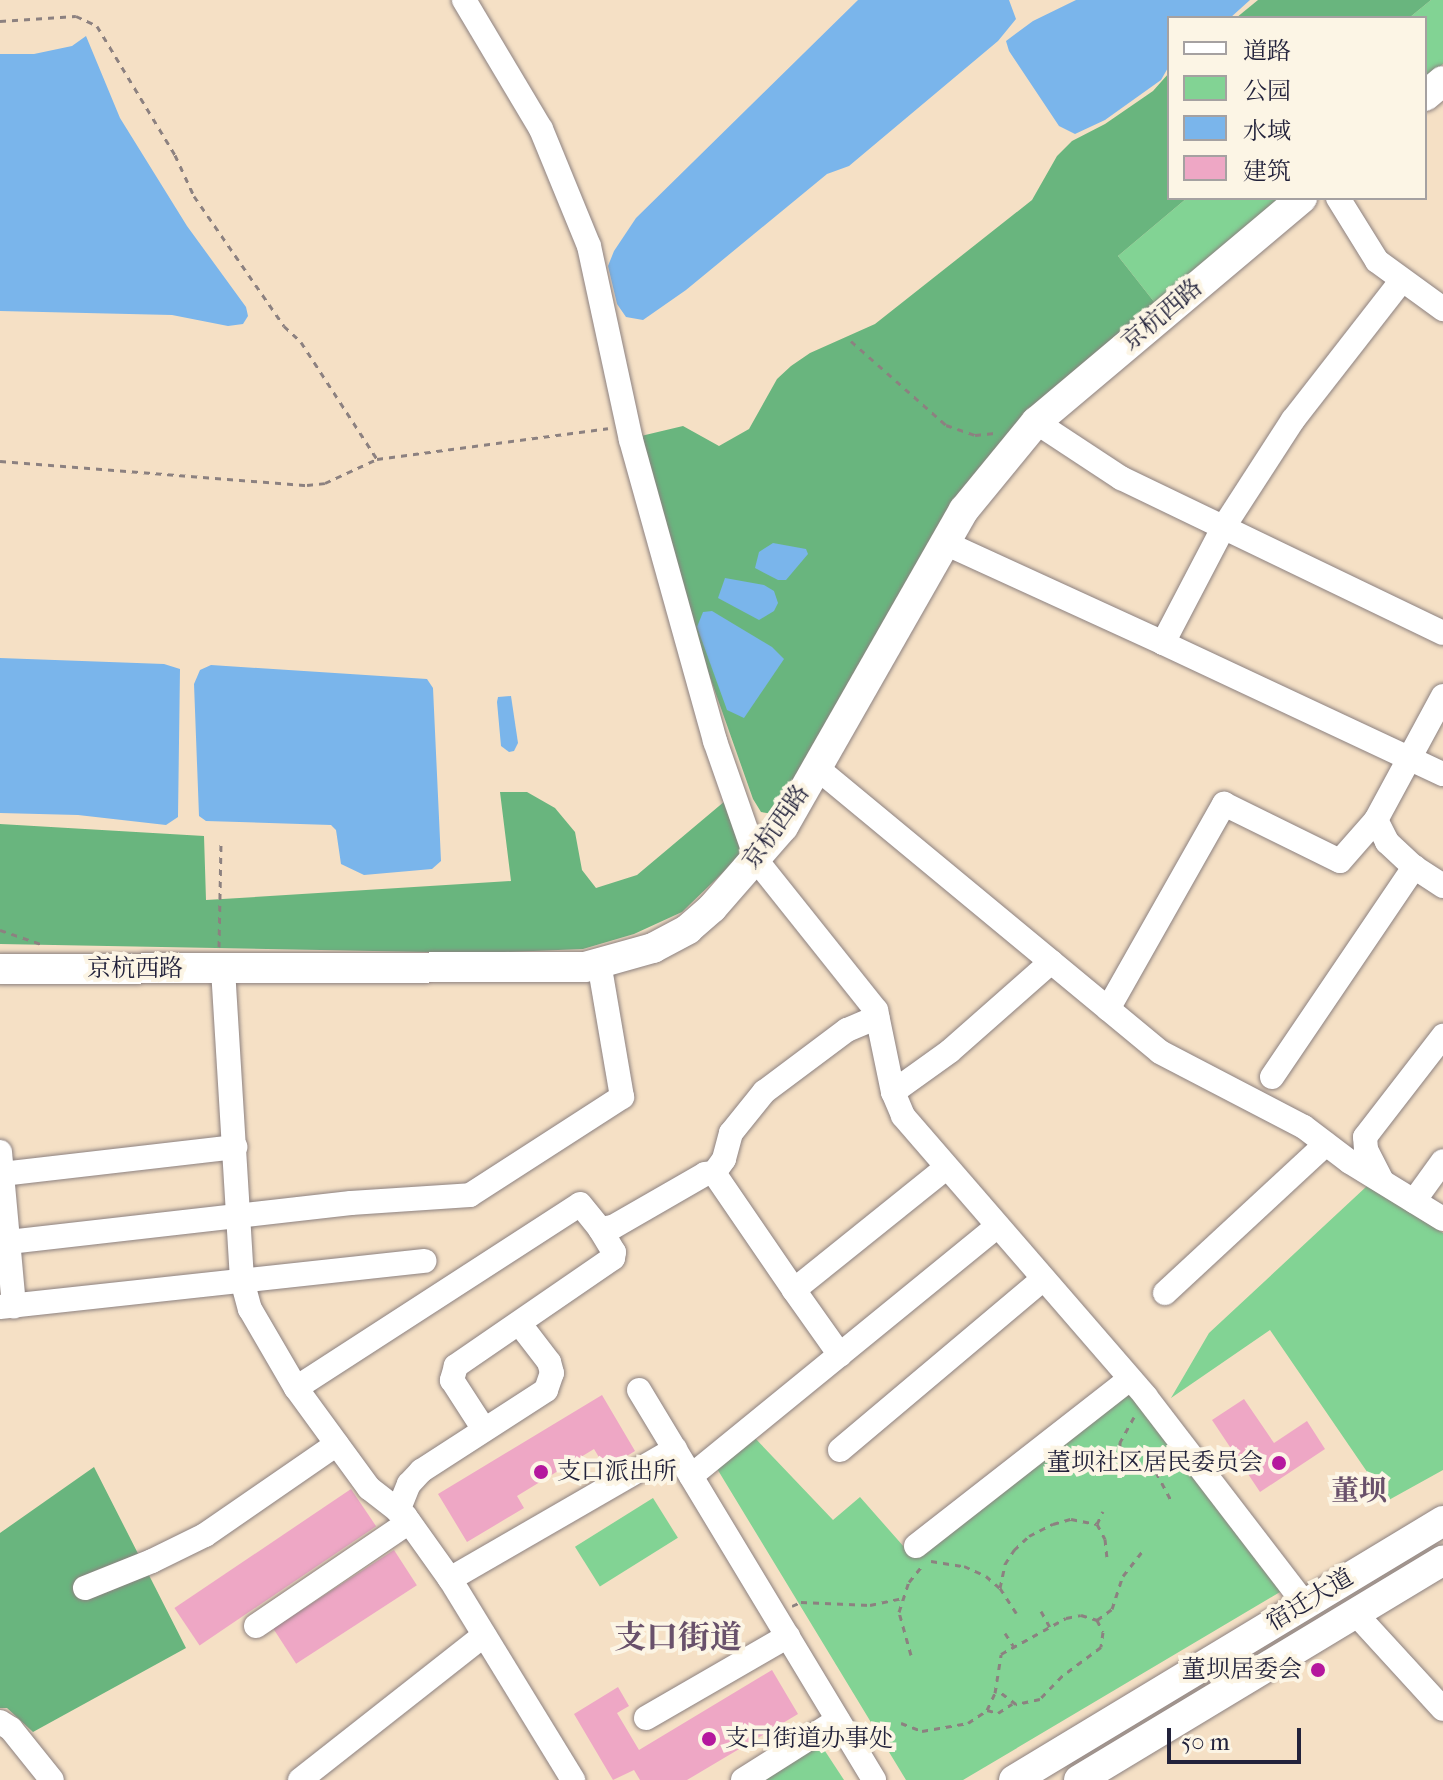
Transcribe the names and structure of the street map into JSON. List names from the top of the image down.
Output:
{
  "streets": {
    "main road": ["京杭西路", "宿迁大道"]
  },
  "districts": ["董坝", "支口街道"],
  "places": [
    "董坝社区居民委员会",
    "支口派出所",
    "董坝居委会",
    "支口街道办事处"
  ],
  "legend": [
    "道路",
    "公园",
    "水域",
    "建筑"
  ],
  "scale_bar": "50 m"
}
